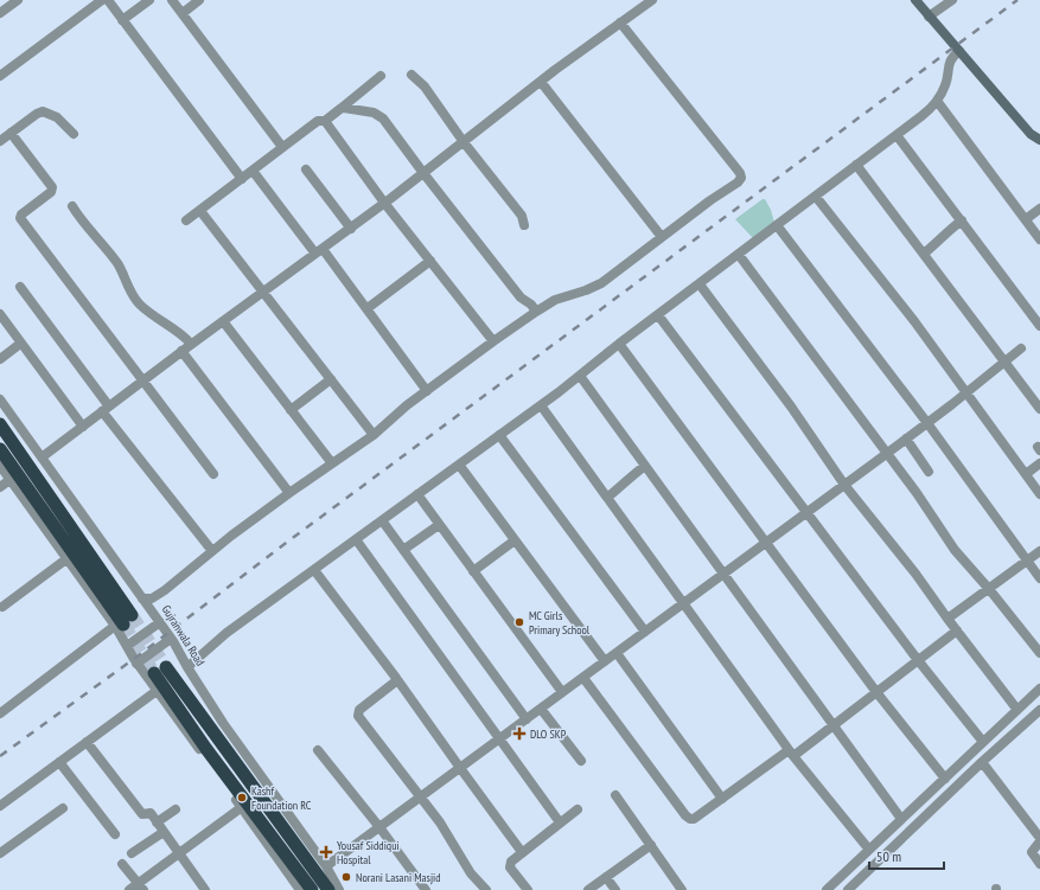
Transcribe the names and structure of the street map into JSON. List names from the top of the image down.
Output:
{
  "streets": {
    "street": ["Gujranwala Road"]
  },
  "places": {
    "other": ["MC Girls Primary School", "Kashf Foundation RC", "Norani Lasani Masjid"],
    "health": ["DLO SKP", "Yousaf Siddiqui Hospital"]
  },
  "scale_bar": "50 m"
}
